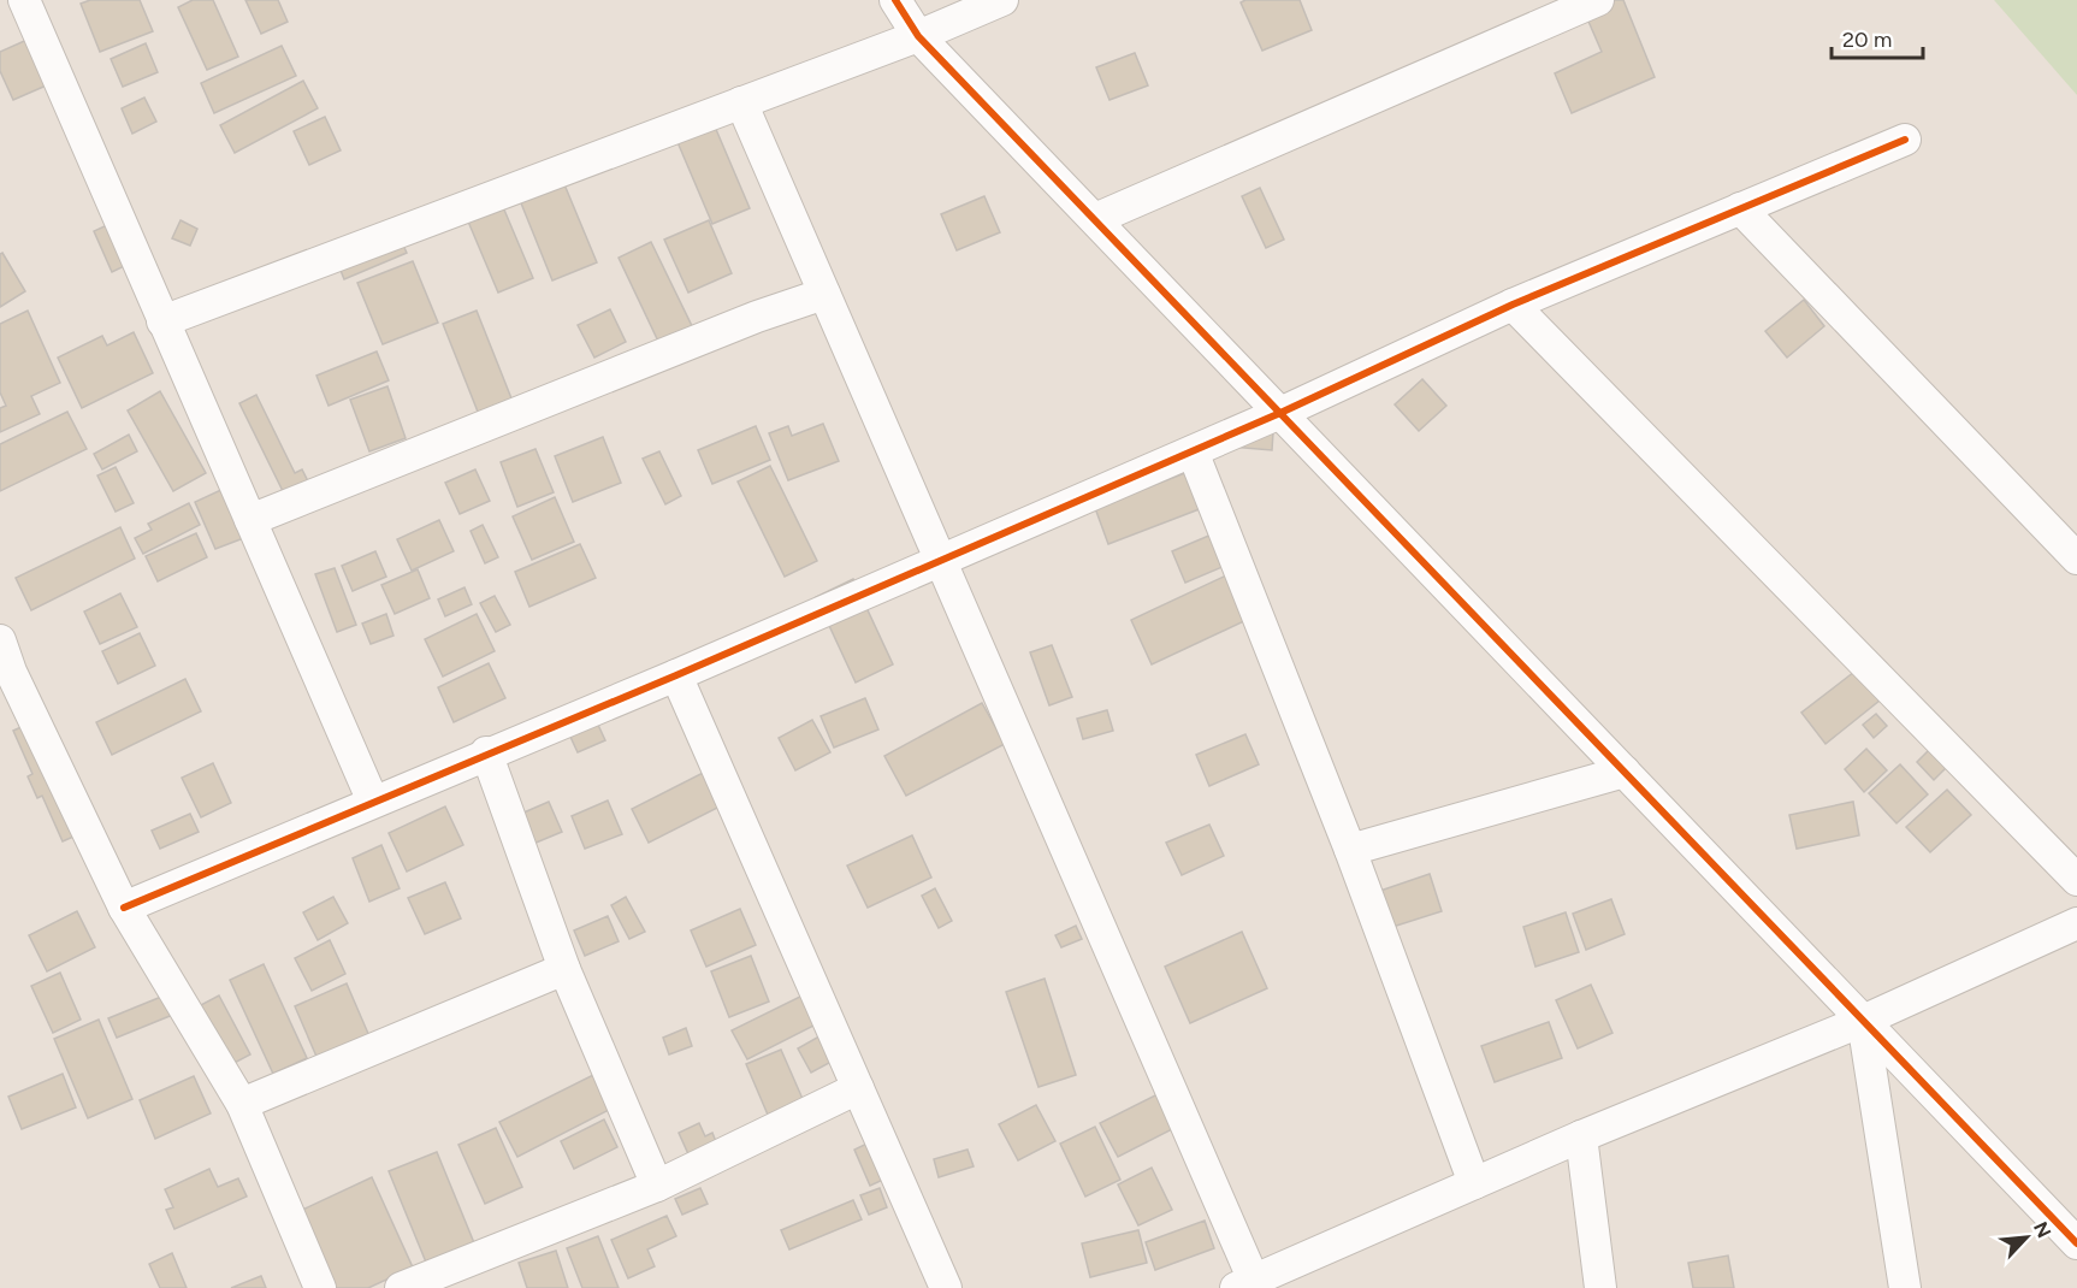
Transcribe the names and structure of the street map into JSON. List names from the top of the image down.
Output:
{
  "scale_bar": "20 m",
  "north": "top right"
}
